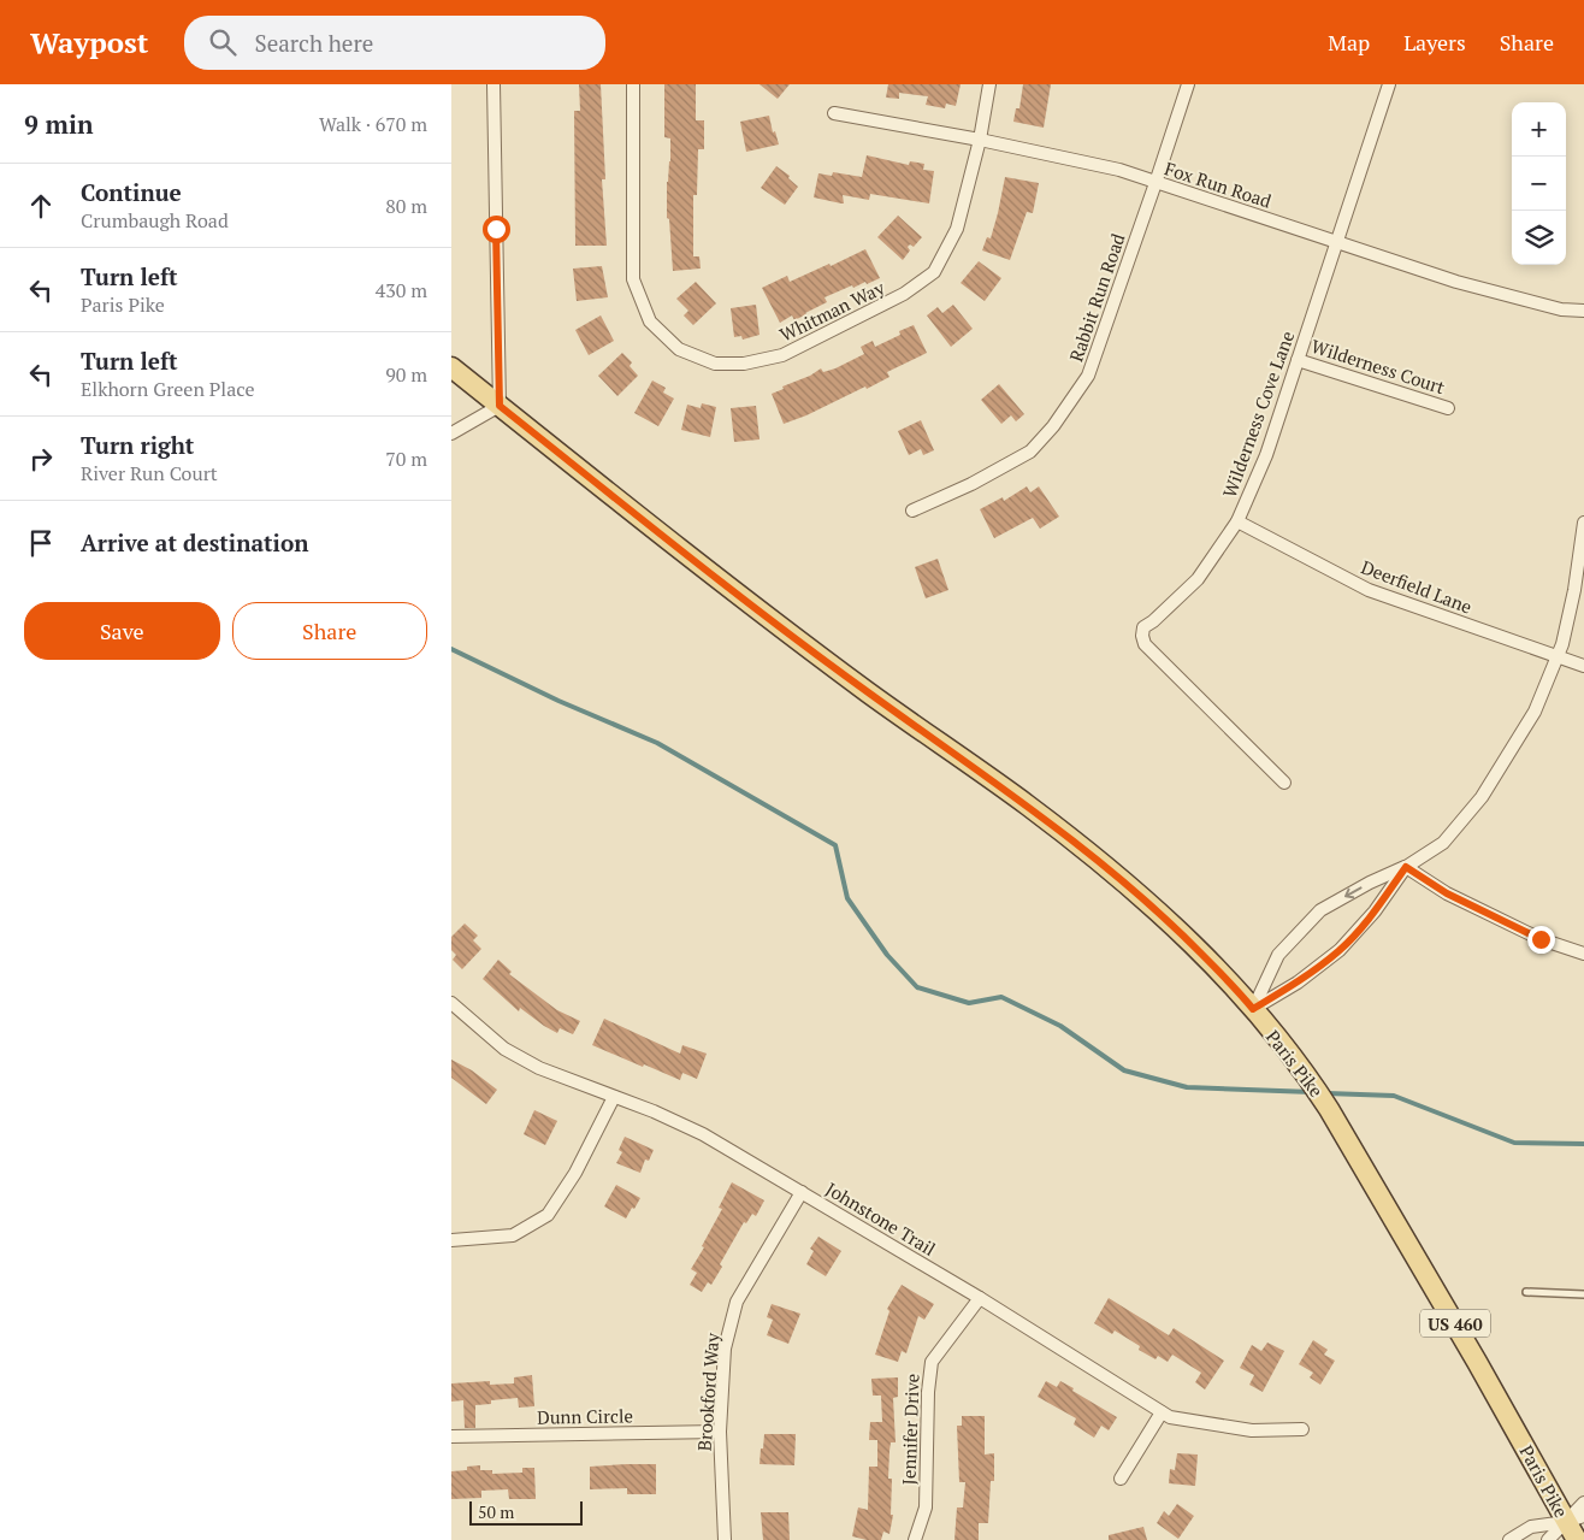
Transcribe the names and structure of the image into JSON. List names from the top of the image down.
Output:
{
  "streets": {
    "main road": ["Paris Pike", "US 460"],
    "street": [
      "Fox Run Road",
      "Rabbit Run Road",
      "Whitman Way",
      "Wilderness Court",
      "Wilderness Cove Lane",
      "Deerfield Lane",
      "Johnstone Trail",
      "Brookford Way",
      "Dunn Circle",
      "Jennifer Drive"
    ]
  },
  "crossings": [
    ["Fox Run Road", "Rabbit Run Road"],
    ["Fox Run Road", "Whitman Way"],
    ["Fox Run Road", "Wilderness Cove Lane"],
    ["Wilderness Court", "Wilderness Cove Lane"],
    ["Wilderness Cove Lane", "Deerfield Lane"],
    ["Johnstone Trail", "Brookford Way"],
    ["Johnstone Trail", "Jennifer Drive"],
    ["Brookford Way", "Dunn Circle"]
  ],
  "scale_bar": "50 m",
  "page": {
    "header": "Waypost",
    "search": "Search here",
    "nav": ["Map", "Layers", "Share"],
    "heading": ["9 min", "Walk · 670 m"],
    "map_buttons": ["+", "−"],
    "list": [
      ["Continue", "Crumbaugh Road", "80 m"],
      ["Turn left", "Paris Pike", "430 m"],
      ["Turn left", "Elkhorn Green Place", "90 m"],
      ["Turn right", "River Run Court", "70 m"],
      "Arrive at destination"
    ],
    "buttons": ["Save", "Share"],
    "scale": "50 m"
  }
}
